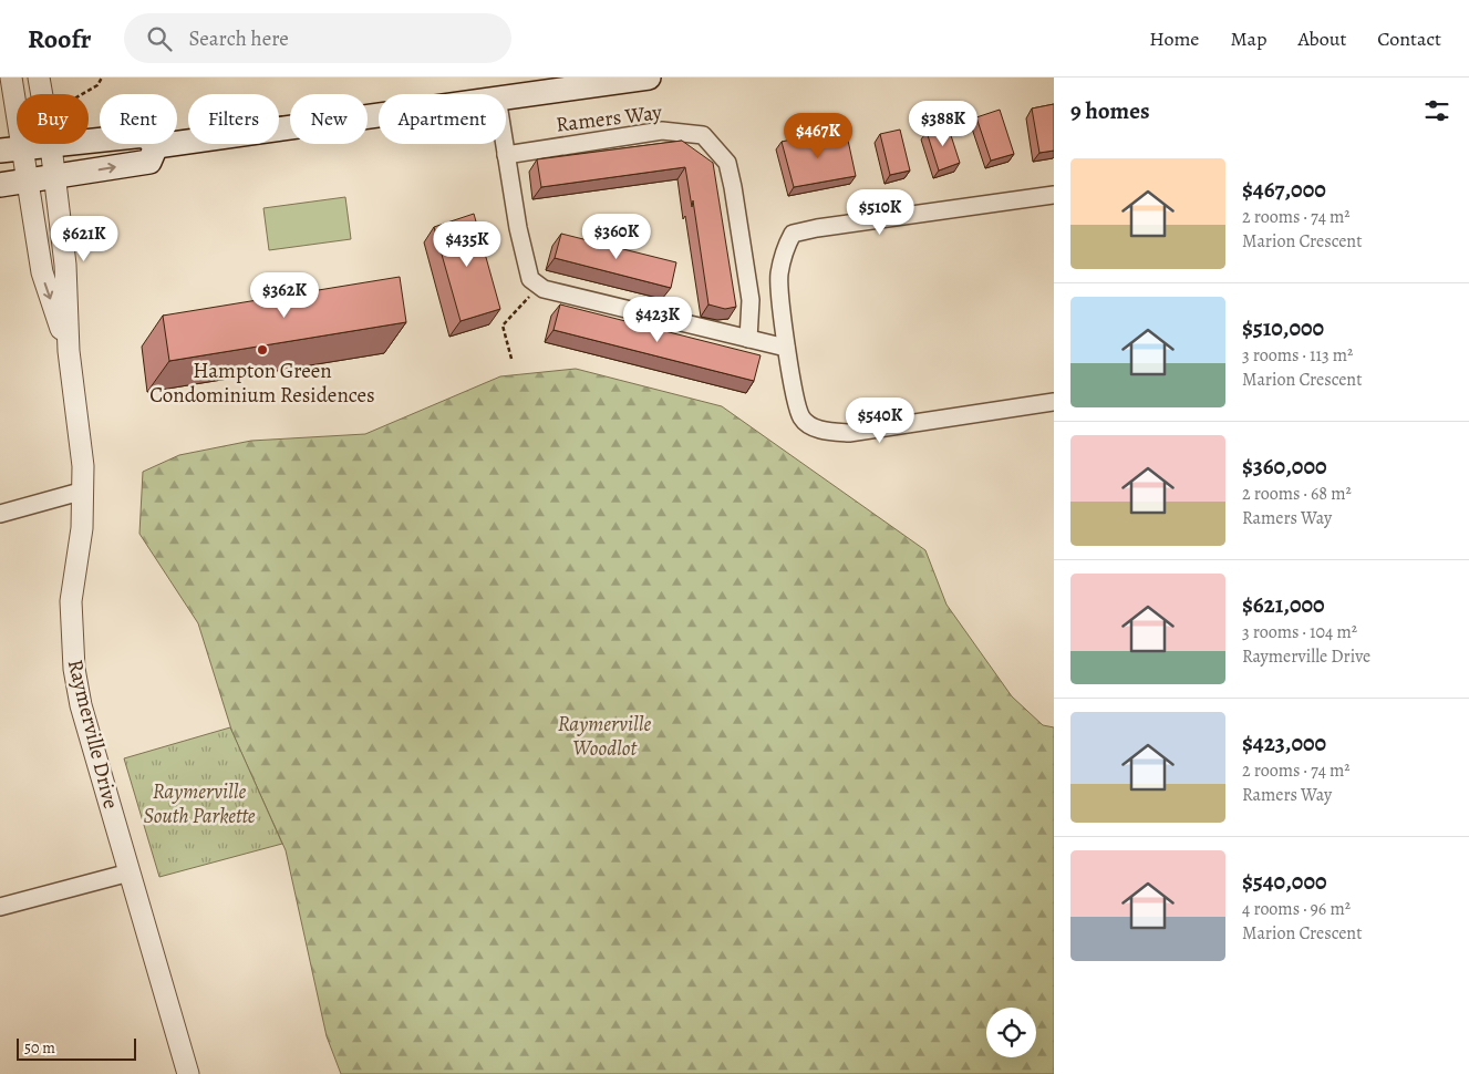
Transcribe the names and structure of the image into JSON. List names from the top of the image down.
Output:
{
  "streets": {
    "street": ["Ramers Way", "Raymerville Drive"]
  },
  "parks": ["Raymerville Woodlot", "Raymerville South Parkette"],
  "places": ["Hampton Green Condominium Residences"],
  "scale_bar": "50 m",
  "page": {
    "header": "Roofr",
    "search": "Search here",
    "nav": [
      "Home",
      "Map",
      "About",
      "Contact"
    ],
    "heading": "9 homes",
    "chip": [
      "Buy",
      "Rent",
      "Filters",
      "New",
      "Apartment"
    ],
    "price": [
      "$388K",
      "$467K",
      "$510K",
      "$360K",
      "$621K",
      "$435K",
      "$362K",
      "$423K",
      "$540K"
    ],
    "list": [
      {
        "name": "$467,000",
        "note": "2 rooms · 74 m² · Marion Crescent"
      },
      {
        "name": "$510,000",
        "note": "3 rooms · 113 m² · Marion Crescent"
      },
      {
        "name": "$360,000",
        "note": "2 rooms · 68 m² · Ramers Way"
      },
      {
        "name": "$621,000",
        "note": "3 rooms · 104 m² · Raymerville Drive"
      },
      {
        "name": "$423,000",
        "note": "2 rooms · 74 m² · Ramers Way"
      },
      {
        "name": "$540,000",
        "note": "4 rooms · 96 m² · Marion Crescent"
      }
    ],
    "scale": "50 m"
  }
}
